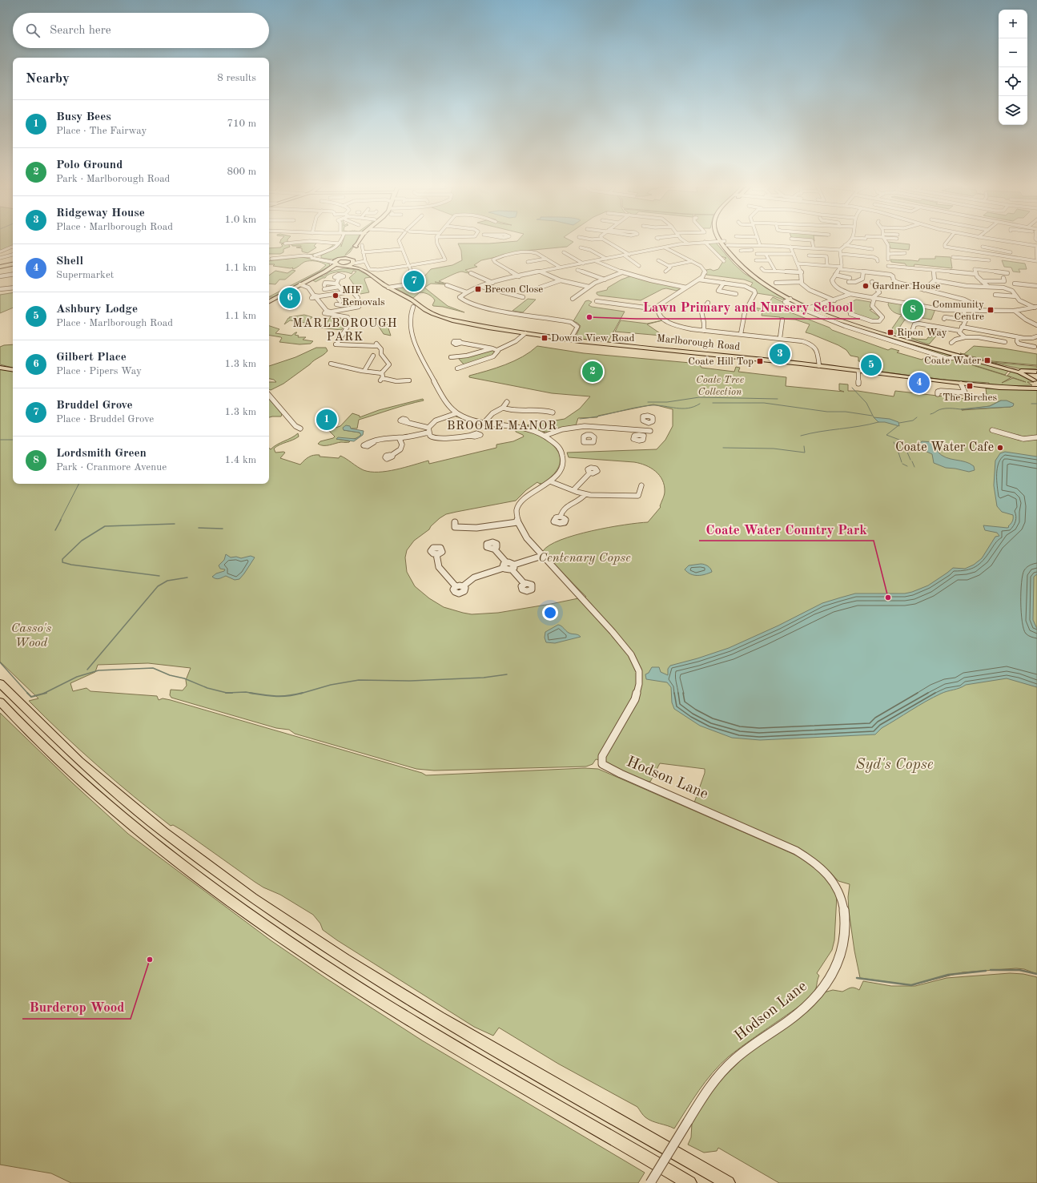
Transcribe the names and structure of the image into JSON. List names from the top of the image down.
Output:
{
  "streets": {
    "main road": ["Marlborough Road"],
    "street": ["Hodson Lane"]
  },
  "districts": ["MARLBOROUGH PARK", "BROOME MANOR"],
  "parks": [
    "Coate Tree Collection",
    "Centenary Copse",
    "Casso's Wood",
    "Syd's Copse"
  ],
  "places": {
    "other": [
      "Gardner House",
      "MIF Removals",
      "Lawn Primary and Nursery School",
      "Coate Water Cafe",
      "Coate Water Country Park",
      "Burderop Wood"
    ],
    "transit": [
      "Brecon Close",
      "Community Centre",
      "Ripon Way",
      "Downs View Road",
      "Coate Water",
      "Coate Hill Top",
      "The Birches"
    ]
  },
  "page": {
    "map_buttons": ["+", "−"],
    "search": "Search here",
    "heading": ["Nearby", "8 results"],
    "list": [
      {
        "mark": "1",
        "name": "Busy Bees",
        "note": "Place · The Fairway",
        "value": "710 m"
      },
      {
        "mark": "2",
        "name": "Polo Ground",
        "note": "Park · Marlborough Road",
        "value": "800 m"
      },
      {
        "mark": "3",
        "name": "Ridgeway House",
        "note": "Place · Marlborough Road",
        "value": "1.0 km"
      },
      {
        "mark": "4",
        "name": "Shell",
        "note": "Supermarket",
        "value": "1.1 km"
      },
      {
        "mark": "5",
        "name": "Ashbury Lodge",
        "note": "Place · Marlborough Road",
        "value": "1.1 km"
      },
      {
        "mark": "6",
        "name": "Gilbert Place",
        "note": "Place · Pipers Way",
        "value": "1.3 km"
      },
      {
        "mark": "7",
        "name": "Bruddel Grove",
        "note": "Place · Bruddel Grove",
        "value": "1.3 km"
      },
      {
        "mark": "8",
        "name": "Lordsmith Green",
        "note": "Park · Cranmore Avenue",
        "value": "1.4 km"
      }
    ],
    "pins": [
      "7",
      "6",
      "8",
      "3",
      "5",
      "2",
      "4",
      "1"
    ]
  }
}
